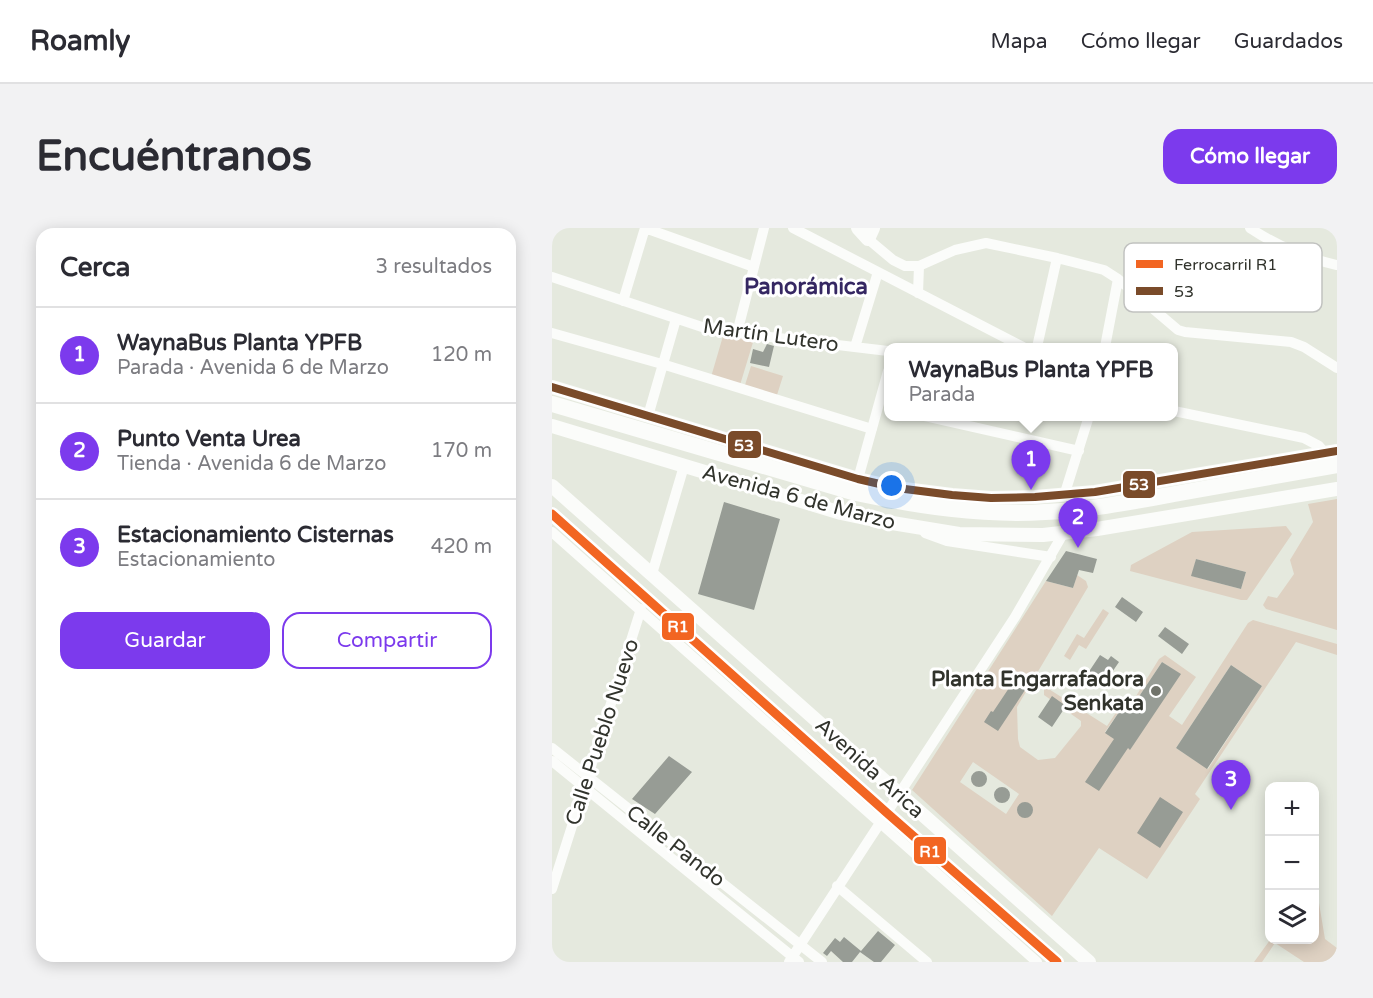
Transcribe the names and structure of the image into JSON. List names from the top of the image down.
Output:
{
  "streets": {
    "highway": ["Avenida 6 de Marzo"],
    "main road": ["Avenida Arica"],
    "street": ["Martín Lutero", "Calle Pueblo Nuevo", "Calle Pando"]
  },
  "crossings": [
    ["Calle Pueblo Nuevo", "Avenida Arica"],
    ["Calle Pueblo Nuevo", "Calle Pando"]
  ],
  "districts": ["Panorámica"],
  "places": ["Planta Engarrafadora Senkata"],
  "lines": ["transit line 53", "rail line R1"],
  "legend": ["Ferrocarril R1", "53"],
  "page": {
    "header": "Roamly",
    "nav": ["Mapa", "Cómo llegar", "Guardados"],
    "buttons": [
      "Cómo llegar",
      ["Guardar", "Compartir"]
    ],
    "title": "Encuéntranos",
    "heading": ["Cerca", "3 resultados"],
    "list": [
      {
        "mark": "1",
        "name": "WaynaBus Planta YPFB",
        "note": "Parada · Avenida 6 de Marzo",
        "value": "120 m"
      },
      {
        "mark": "2",
        "name": "Punto Venta Urea",
        "note": "Tienda · Avenida 6 de Marzo",
        "value": "170 m"
      },
      {
        "mark": "3",
        "name": "Estacionamiento Cisternas",
        "note": "Estacionamiento",
        "value": "420 m"
      }
    ],
    "popup": ["WaynaBus Planta YPFB", "Parada"],
    "pins": ["1", "2", "3"],
    "map_buttons": ["+", "−"]
  }
}
